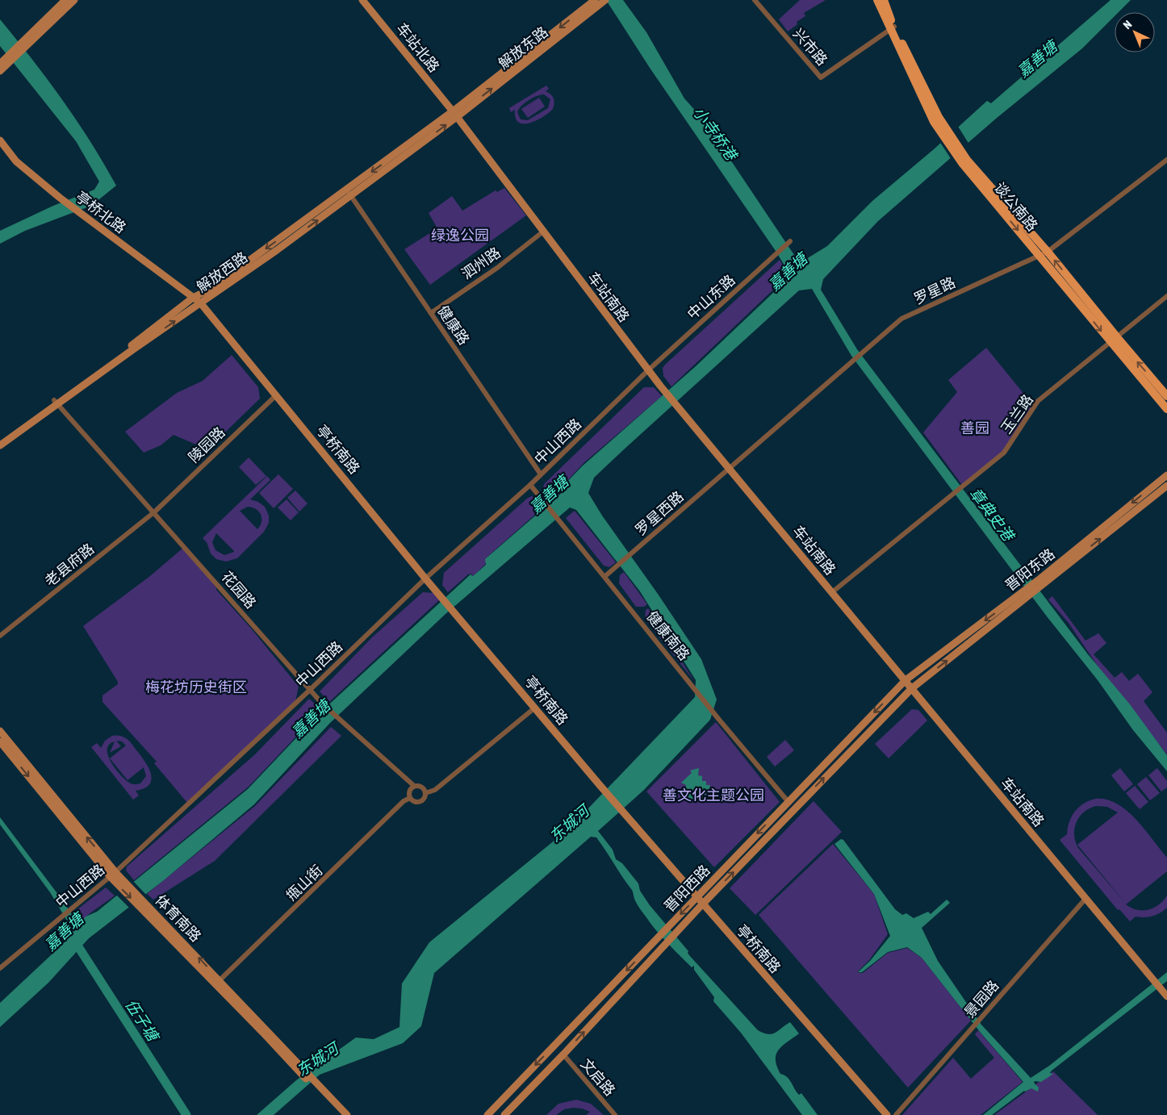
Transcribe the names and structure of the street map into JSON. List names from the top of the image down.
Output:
{
  "streets": {
    "main road": [
      "车站北路",
      "解放东路",
      "谈公南路",
      "亭桥北路",
      "解放西路",
      "车站南路",
      "亭桥南路",
      "晋阳东路",
      "晋阳西路",
      "体育南路"
    ],
    "street": [
      "兴市路",
      "泗州路",
      "罗星路",
      "中山东路",
      "健康路",
      "玉兰路",
      "中山西路",
      "陵园路",
      "罗星西路",
      "老县府路",
      "花园路",
      "健康南路",
      "甁山街",
      "景园路",
      "文启路"
    ]
  },
  "crossings": [
    ["兴市路", "谈公南路"],
    ["车站北路", "解放东路"],
    ["车站北路", "解放西路"],
    ["车站北路", "车站南路"],
    ["解放东路", "解放西路"],
    ["解放东路", "车站南路"],
    ["谈公南路", "罗星路"],
    ["谈公南路", "玉兰路"],
    ["亭桥北路", "解放西路"],
    ["亭桥北路", "亭桥南路"],
    ["泗州路", "车站南路"],
    ["泗州路", "健康路"],
    ["解放西路", "车站南路"],
    ["解放西路", "健康路"],
    ["解放西路", "亭桥南路"],
    ["解放西路", "花园路"],
    ["罗星路", "车站南路"],
    ["罗星路", "罗星西路"],
    ["车站南路", "中山东路"],
    ["车站南路", "玉兰路"],
    ["车站南路", "中山西路"],
    ["车站南路", "罗星西路"],
    ["车站南路", "晋阳东路"],
    ["车站南路", "晋阳西路"],
    ["车站南路", "景园路"],
    ["中山东路", "中山西路"],
    ["健康路", "中山西路"],
    ["中山西路", "亭桥南路"],
    ["中山西路", "花园路"],
    ["中山西路", "健康南路"],
    ["中山西路", "体育南路"],
    ["陵园路", "亭桥南路"],
    ["陵园路", "老县府路"],
    ["陵园路", "花园路"],
    ["亭桥南路", "晋阳西路"],
    ["罗星西路", "健康南路"],
    ["老县府路", "花园路"],
    ["晋阳东路", "晋阳西路"],
    ["花园路", "甁山街"],
    ["健康南路", "晋阳西路"],
    ["甁山街", "体育南路"],
    ["晋阳西路", "文启路"]
  ],
  "water": [
    "嘉善塘",
    "小寺桥港",
    "章典史港",
    "东城河",
    "伍子塘"
  ],
  "parks": [
    "绿逸公园",
    "善园",
    "梅花坊历史街区",
    "善文化主题公园"
  ],
  "north": "top left"
}
